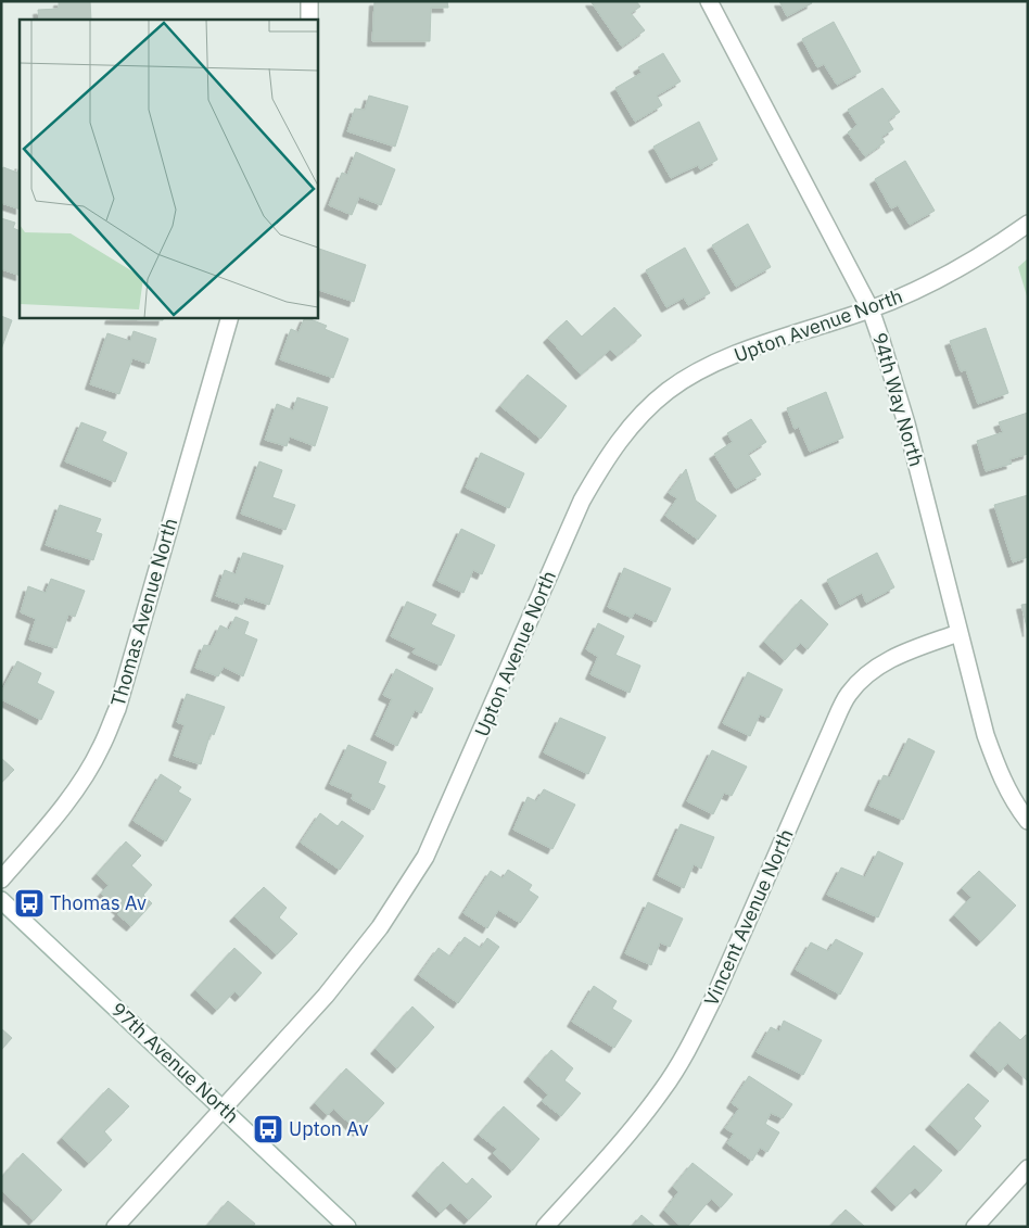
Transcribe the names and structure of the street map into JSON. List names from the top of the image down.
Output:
{
  "streets": {
    "street": [
      "Upton Avenue North",
      "94th Way North",
      "Thomas Avenue North",
      "Vincent Avenue North",
      "97th Avenue North"
    ]
  },
  "crossings": [
    ["Upton Avenue North", "94th Way North"],
    ["Upton Avenue North", "97th Avenue North"],
    ["94th Way North", "Vincent Avenue North"]
  ],
  "places": {
    "bus stop": ["Thomas Av", "Upton Av"]
  }
}
